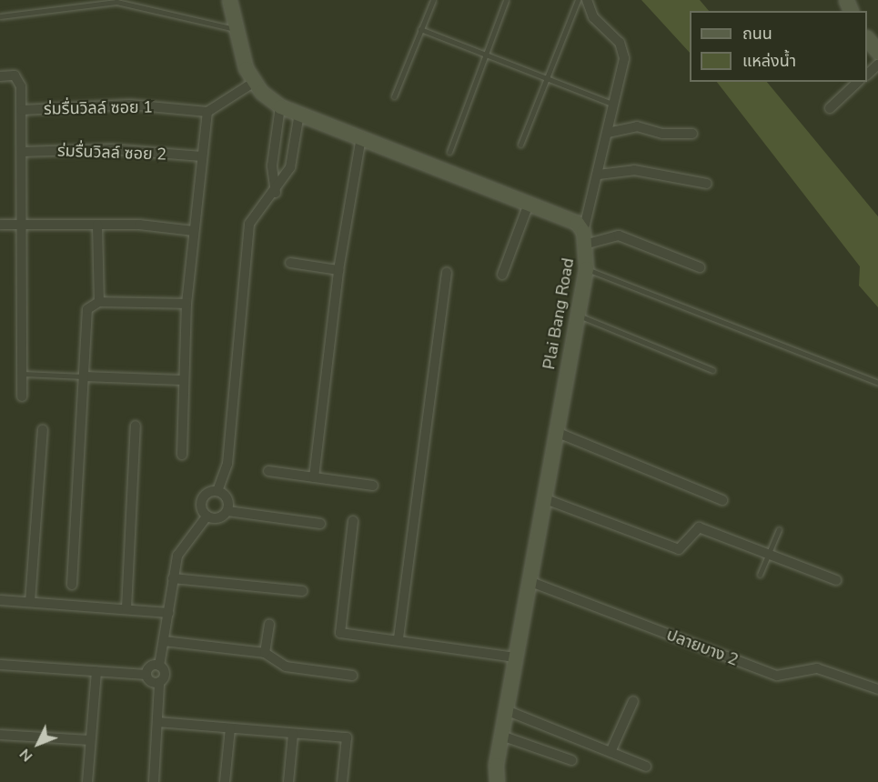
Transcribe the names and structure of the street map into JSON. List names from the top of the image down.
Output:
{
  "streets": {
    "street": [
      "ร่มรื่นวิลล์ ซอย 1",
      "ร่มรื่นวิลล์ ซอย 2",
      "Plai Bang Road",
      "ปลายบาง 2"
    ]
  },
  "crossings": [
    ["Plai Bang Road", "ปลายบาง 2"]
  ],
  "legend": ["ถนน", "แหล่งน้ำ"],
  "north": "bottom left"
}
